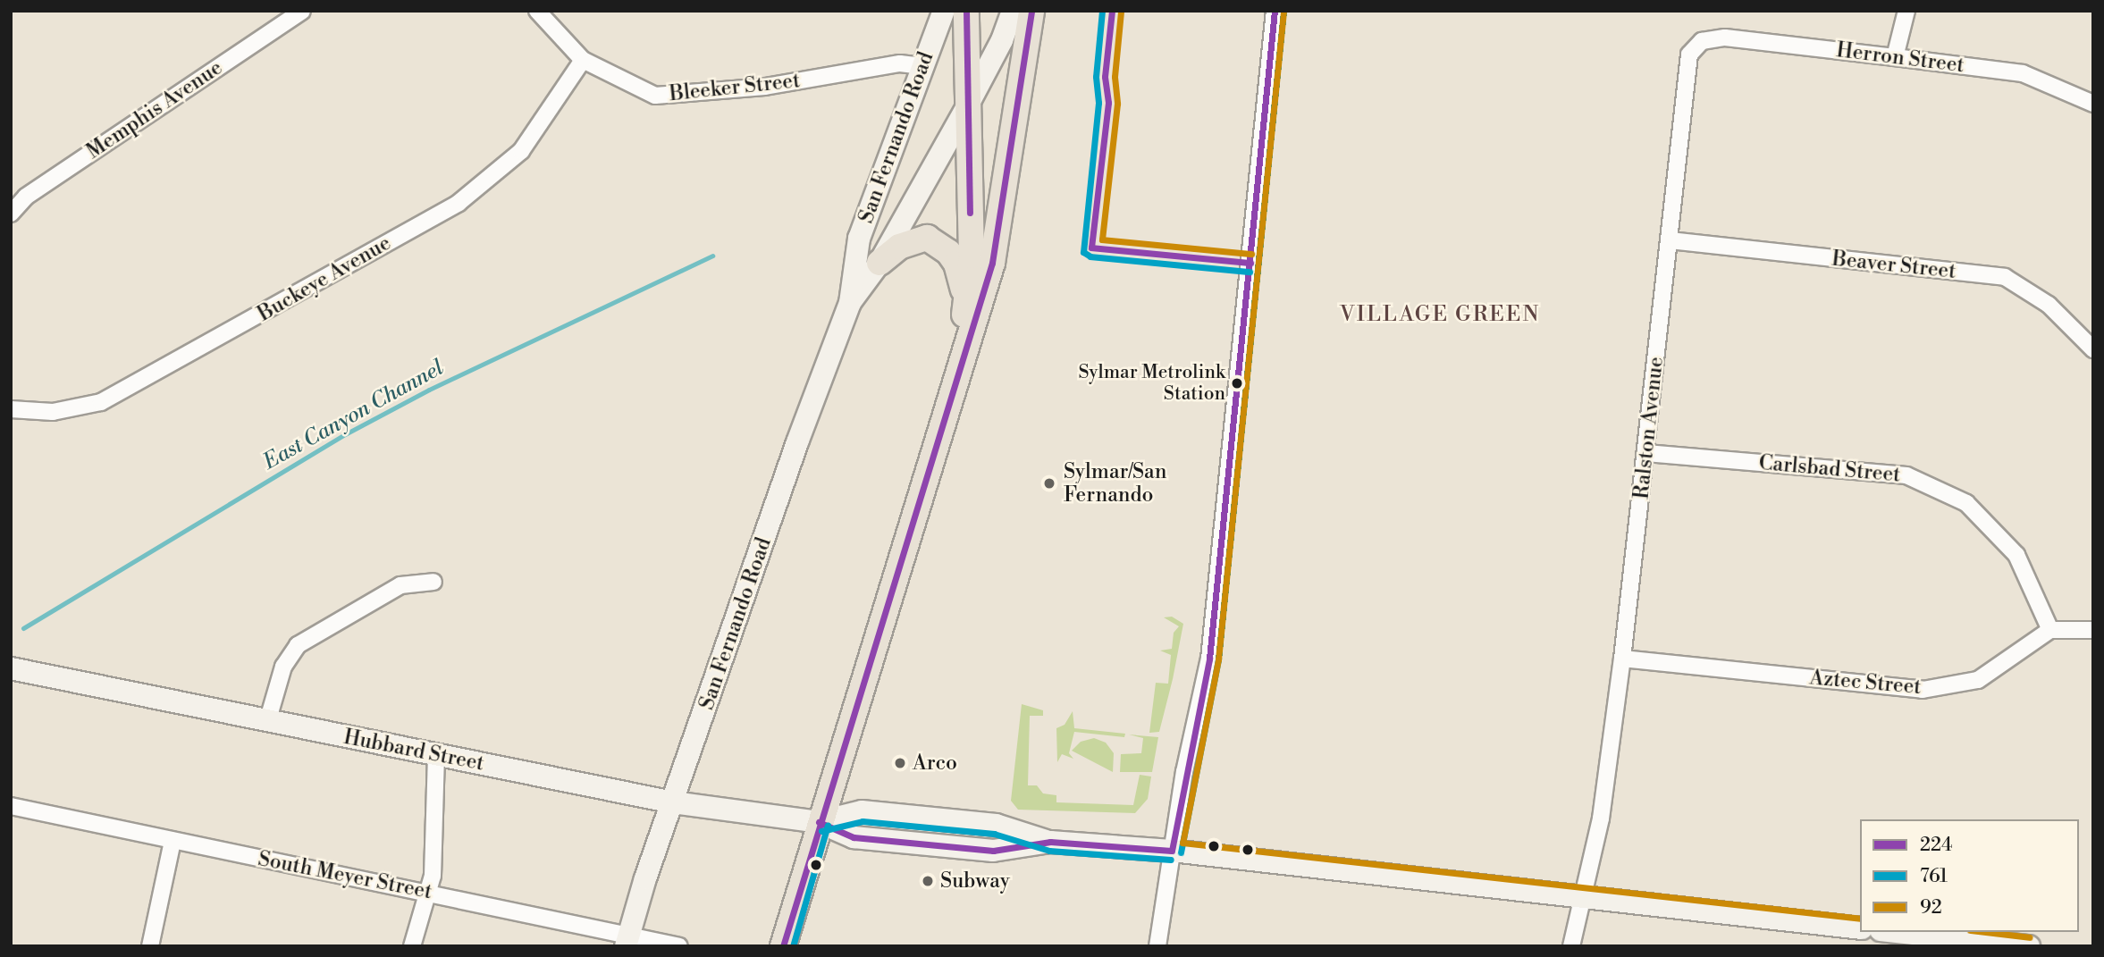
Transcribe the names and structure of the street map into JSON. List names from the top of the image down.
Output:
{
  "streets": {
    "main road": ["San Fernando Road", "Hubbard Street"],
    "street": [
      "Herron Street",
      "Bleeker Street",
      "Memphis Avenue",
      "Beaver Street",
      "Buckeye Avenue",
      "Ralston Avenue",
      "Carlsbad Street",
      "Aztec Street",
      "South Meyer Street"
    ]
  },
  "crossings": [
    ["Herron Street", "Ralston Avenue"],
    ["Bleeker Street", "San Fernando Road"],
    ["Bleeker Street", "Buckeye Avenue"],
    ["San Fernando Road", "Hubbard Street"],
    ["San Fernando Road", "South Meyer Street"],
    ["Beaver Street", "Ralston Avenue"],
    ["Ralston Avenue", "Carlsbad Street"],
    ["Ralston Avenue", "Aztec Street"],
    ["Carlsbad Street", "Aztec Street"]
  ],
  "districts": ["VILLAGE GREEN"],
  "water": ["East Canyon Channel"],
  "places": [
    "Sylmar Metrolink Station",
    "Sylmar/San Fernando",
    "Arco",
    "Subway"
  ],
  "lines": ["transit line 224", "transit line 761", "transit line 92"],
  "legend": ["224", "761", "92"]
}
